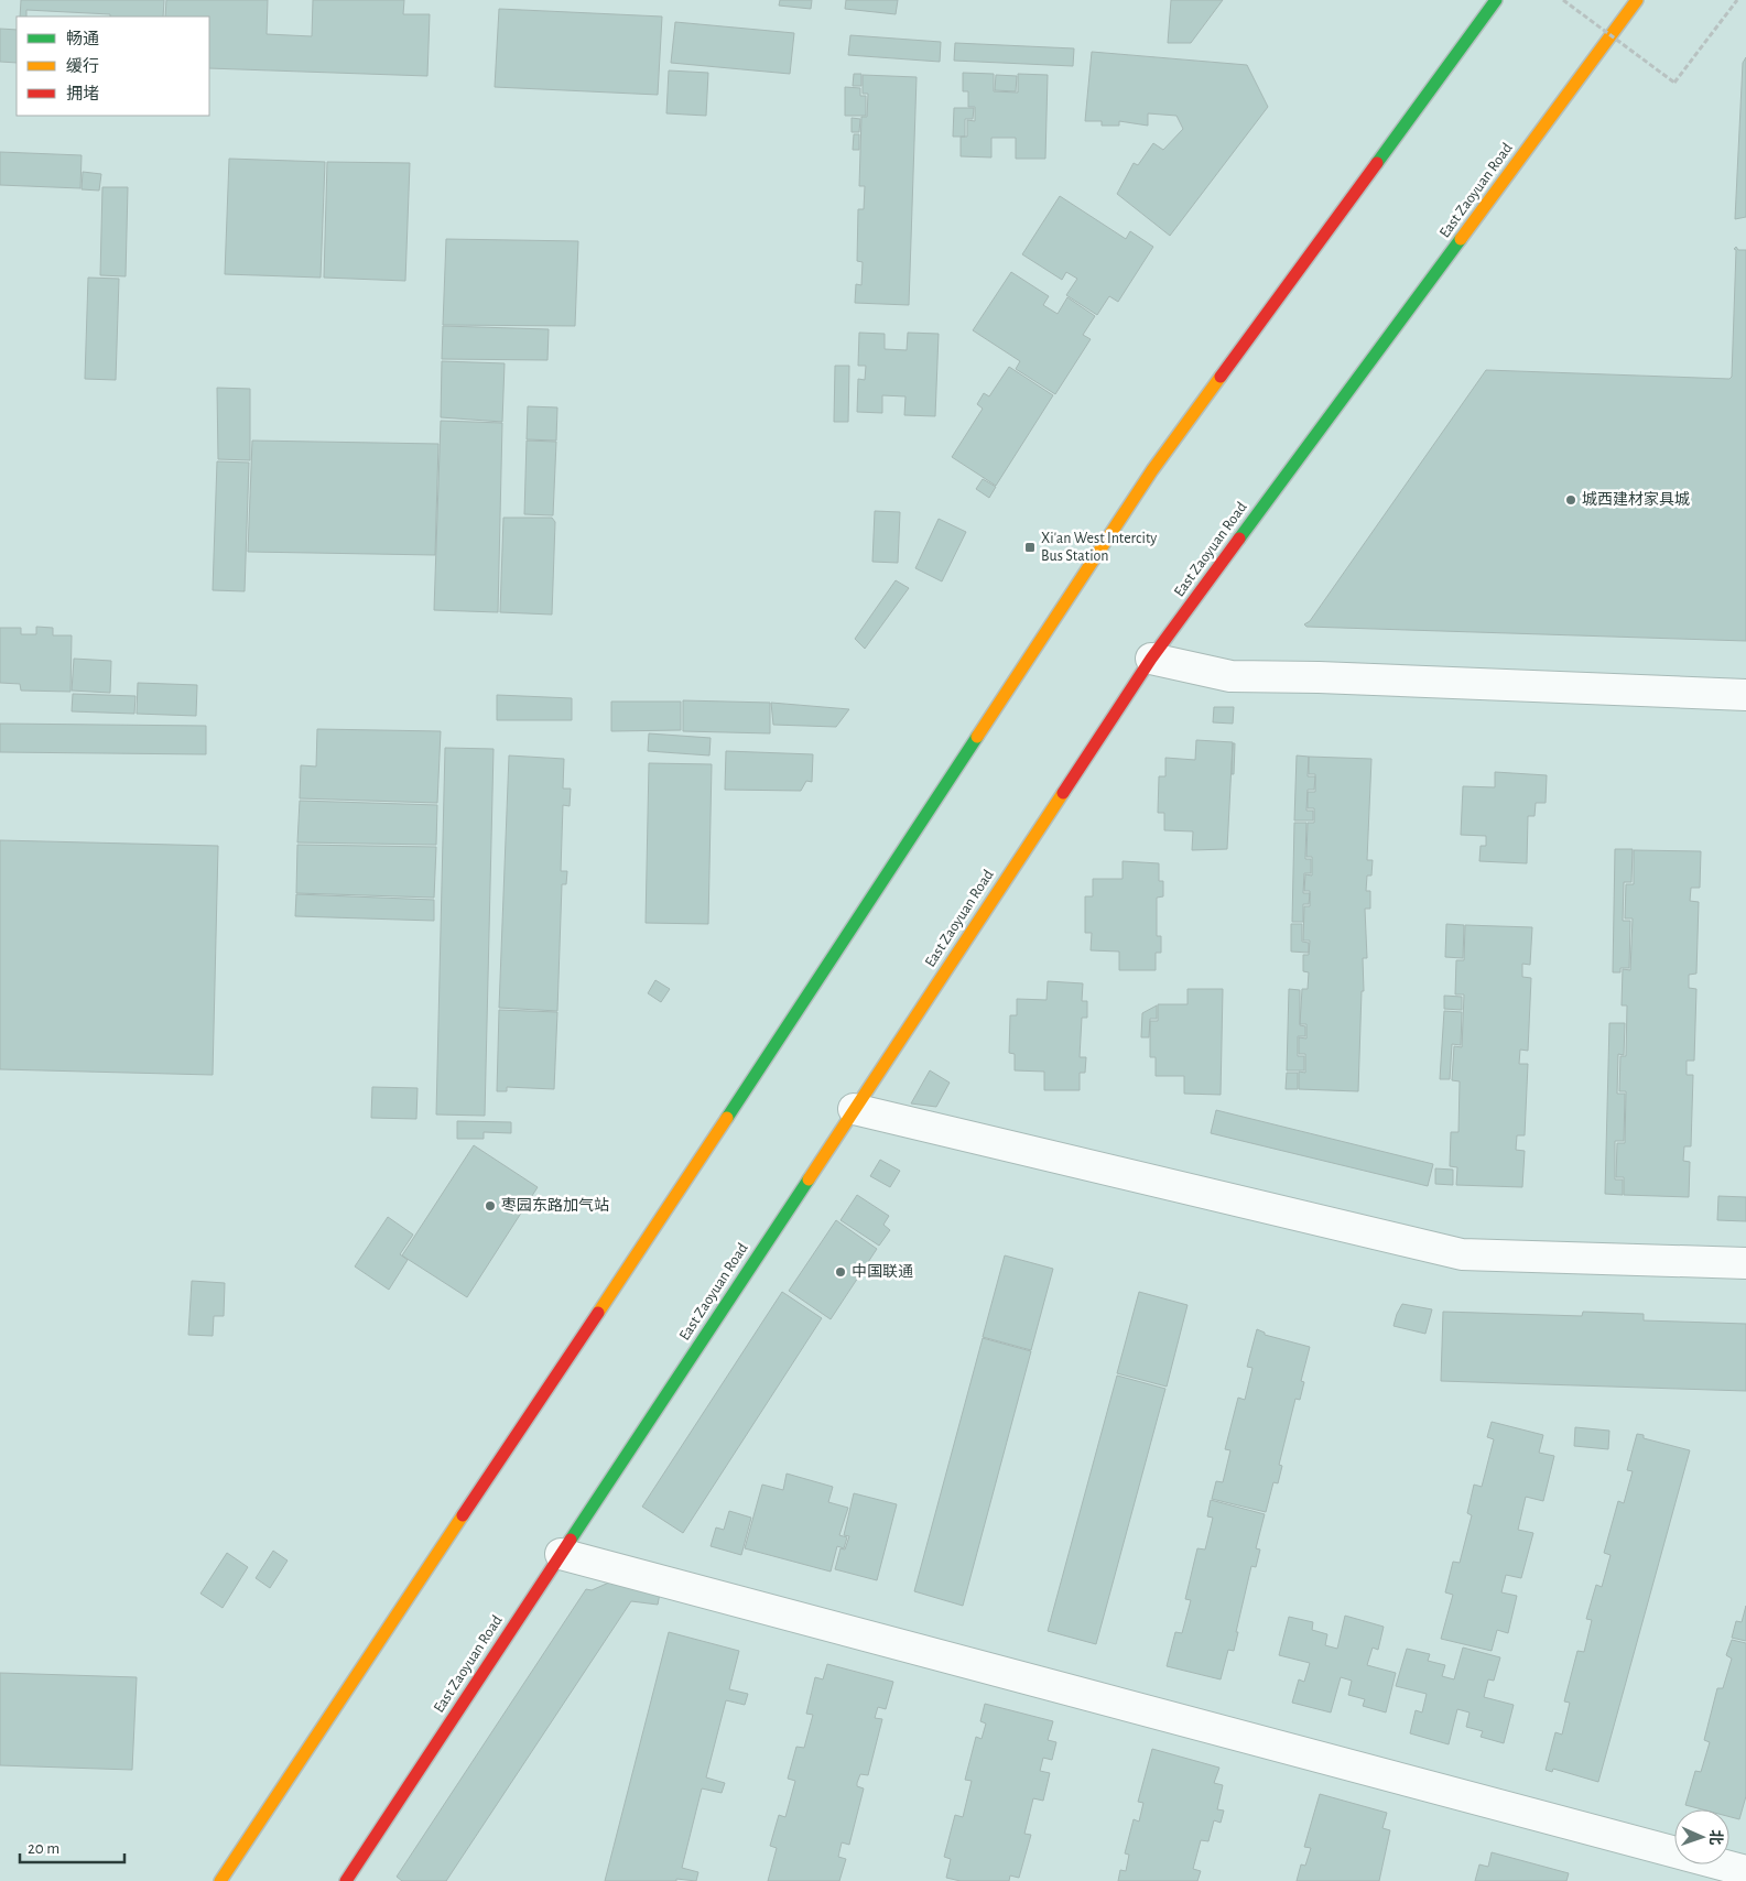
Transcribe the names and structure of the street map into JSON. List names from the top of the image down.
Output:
{
  "streets": {
    "main road": ["East Zaoyuan Road"]
  },
  "places": {
    "other": ["城西建材家具城", "枣园东路加气站", "中国联通"],
    "transit": ["Xi'an West Intercity Bus Station"]
  },
  "legend": ["畅通", "缓行", "拥堵"],
  "scale_bar": "20 m",
  "north": "right"
}
